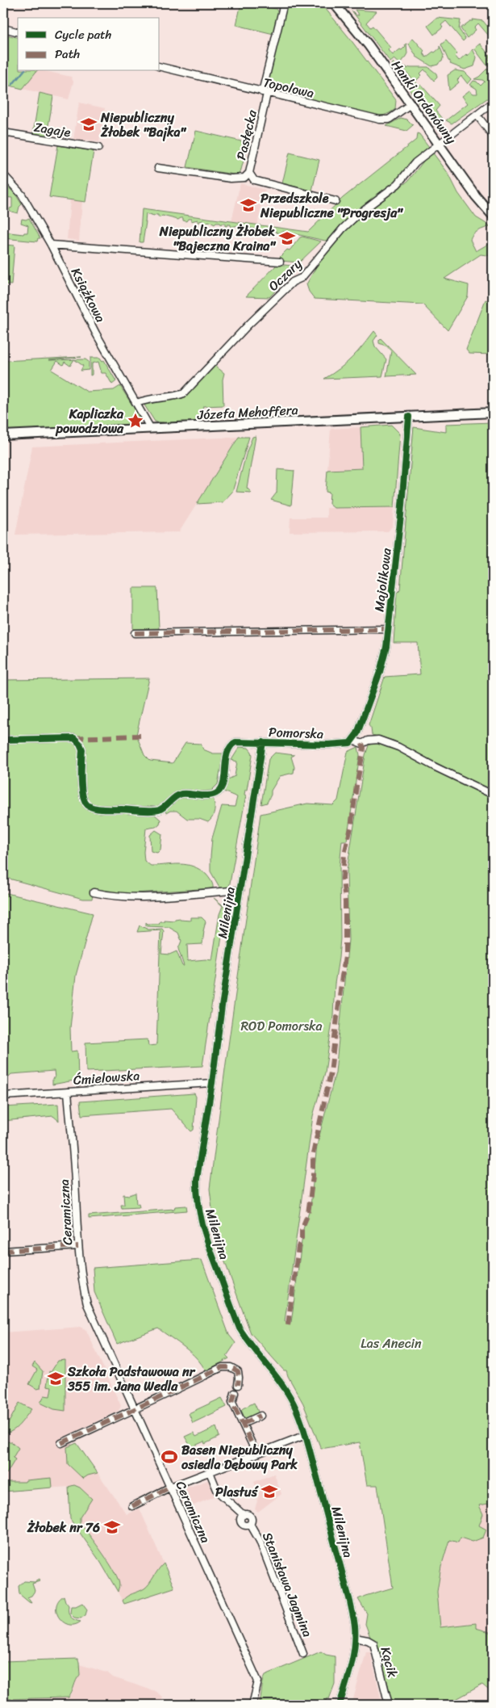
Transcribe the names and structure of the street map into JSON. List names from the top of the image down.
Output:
{
  "streets": {
    "street": [
      "Topolowa",
      "Hanki Ordonówny",
      "Zagaje",
      "Pasłęcka",
      "Oczary",
      "Książkowa",
      "Józefa Mehoffera",
      "Majolikowa",
      "Pomorska",
      "Milenijna",
      "Ćmielowska",
      "Ceramiczna",
      "Stanisława Jagmina",
      "Kącik"
    ]
  },
  "crossings": [
    ["Topolowa", "Hanki Ordonówny"],
    ["Topolowa", "Pasłęcka"],
    ["Hanki Ordonówny", "Oczary"],
    ["Oczary", "Książkowa"],
    ["Książkowa", "Józefa Mehoffera"],
    ["Józefa Mehoffera", "Majolikowa"],
    ["Majolikowa", "Pomorska"],
    ["Pomorska", "Milenijna"],
    ["Milenijna", "Ćmielowska"],
    ["Milenijna", "Kącik"],
    ["Ćmielowska", "Ceramiczna"]
  ],
  "parks": ["ROD Pomorska", "Las Anecin"],
  "places": {
    "school or university": [
      "Niepubliczny Żłobek \"Bajka\"",
      "Przedszkole Niepubliczne \"Progresja\"",
      "Niepubliczny Żłobek \"Bajeczna Kraina\"",
      "Szkoła Podstawowa nr 355 im. Jana Wedla",
      "Plastuś",
      "Żłobek nr 76"
    ],
    "place": ["Kapliczka powodziowa"],
    "sports": ["Basen Niepubliczny osiedla Dębowy Park"]
  },
  "legend": ["Cycle path", "Path"]
}
